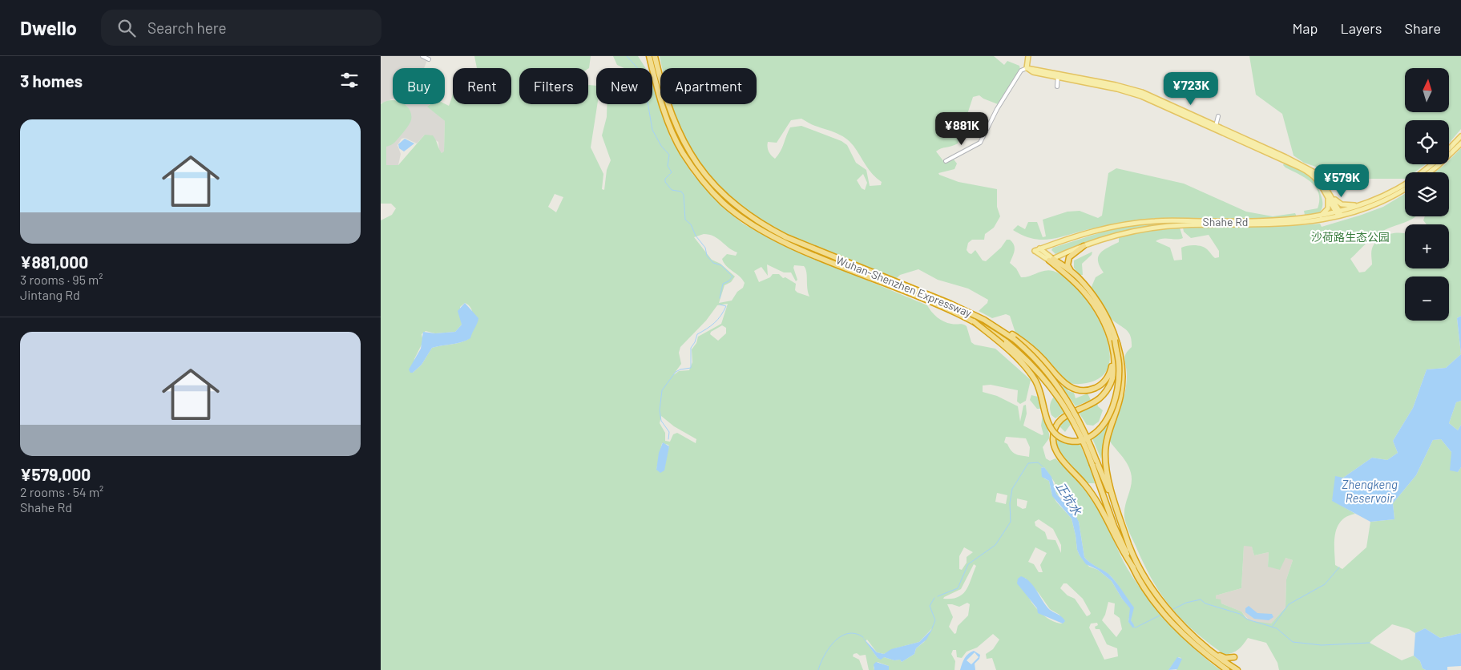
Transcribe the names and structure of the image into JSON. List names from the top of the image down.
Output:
{
  "streets": {
    "highway": ["Wuhan-Shenzhen Expressway"],
    "main road": ["Shahe Rd"]
  },
  "water": ["Zhengkeng Reservoir", "正坑水"],
  "parks": ["沙荷路生态公园"],
  "north": "top",
  "page": {
    "header": "Dwello",
    "search": "Search here",
    "nav": ["Map", "Layers", "Share"],
    "heading": "3 homes",
    "map_buttons": ["+", "−"],
    "chip": [
      "Buy",
      "Rent",
      "Filters",
      "New",
      "Apartment"
    ],
    "price": ["¥723K", "¥881K", "¥579K"],
    "list": [
      {
        "name": "¥881,000",
        "note": "3 rooms · 95 m² · Jintang Rd"
      },
      {
        "name": "¥579,000",
        "note": "2 rooms · 54 m² · Shahe Rd"
      }
    ]
  }
}
